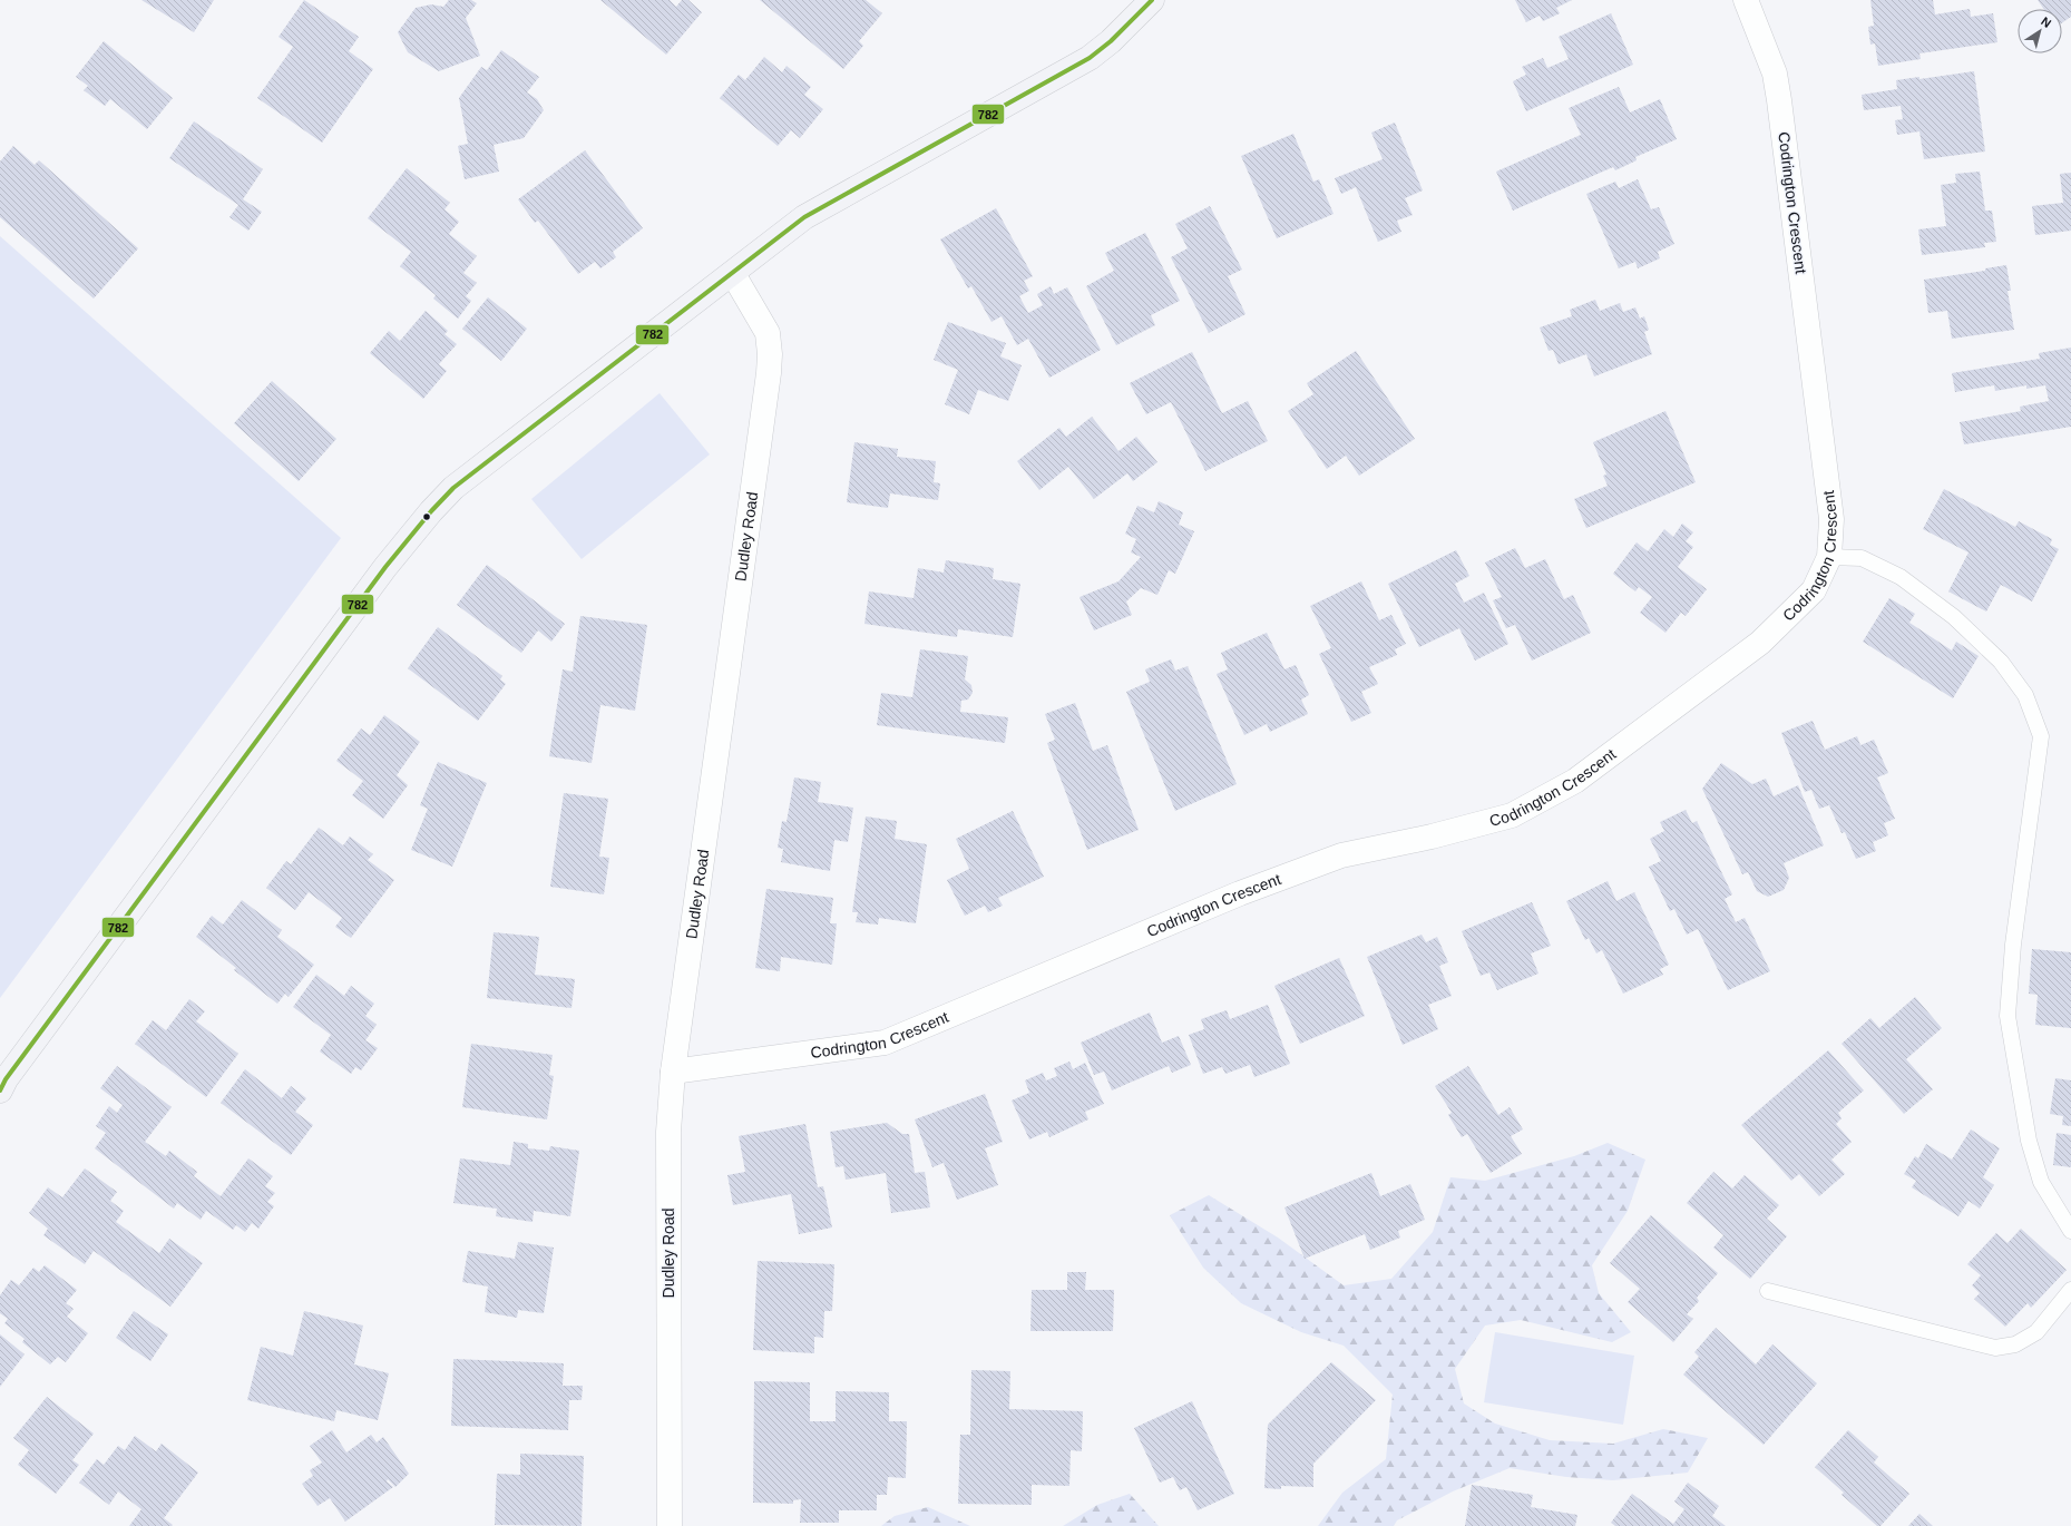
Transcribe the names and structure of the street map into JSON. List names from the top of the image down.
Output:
{
  "streets": {
    "street": ["Codrington Crescent", "Dudley Road"]
  },
  "crossings": [
    ["Codrington Crescent", "Dudley Road"]
  ],
  "lines": ["transit line 782"],
  "north": "top right"
}
